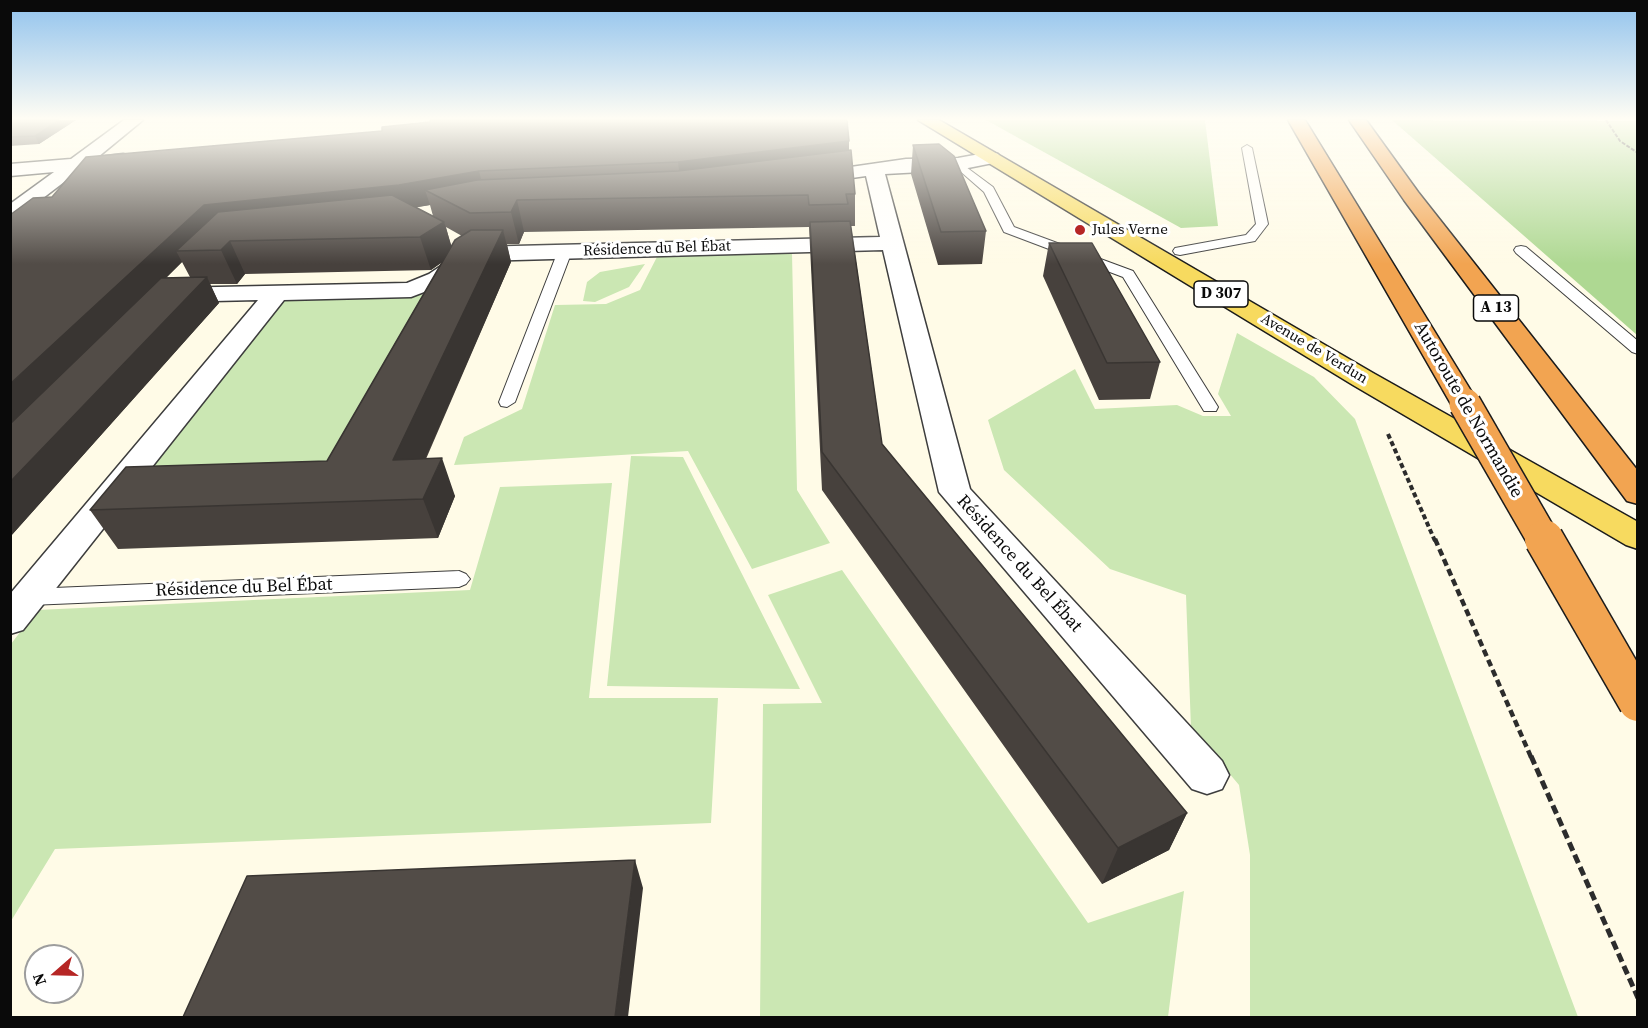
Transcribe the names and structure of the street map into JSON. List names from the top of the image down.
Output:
{
  "streets": {
    "highway": ["A 13", "Autoroute de Normandie"],
    "main road": ["D 307", "Avenue de Verdun"],
    "street": ["Résidence du Bel Ébat"]
  },
  "places": ["Jules Verne"],
  "north": "left"
}
